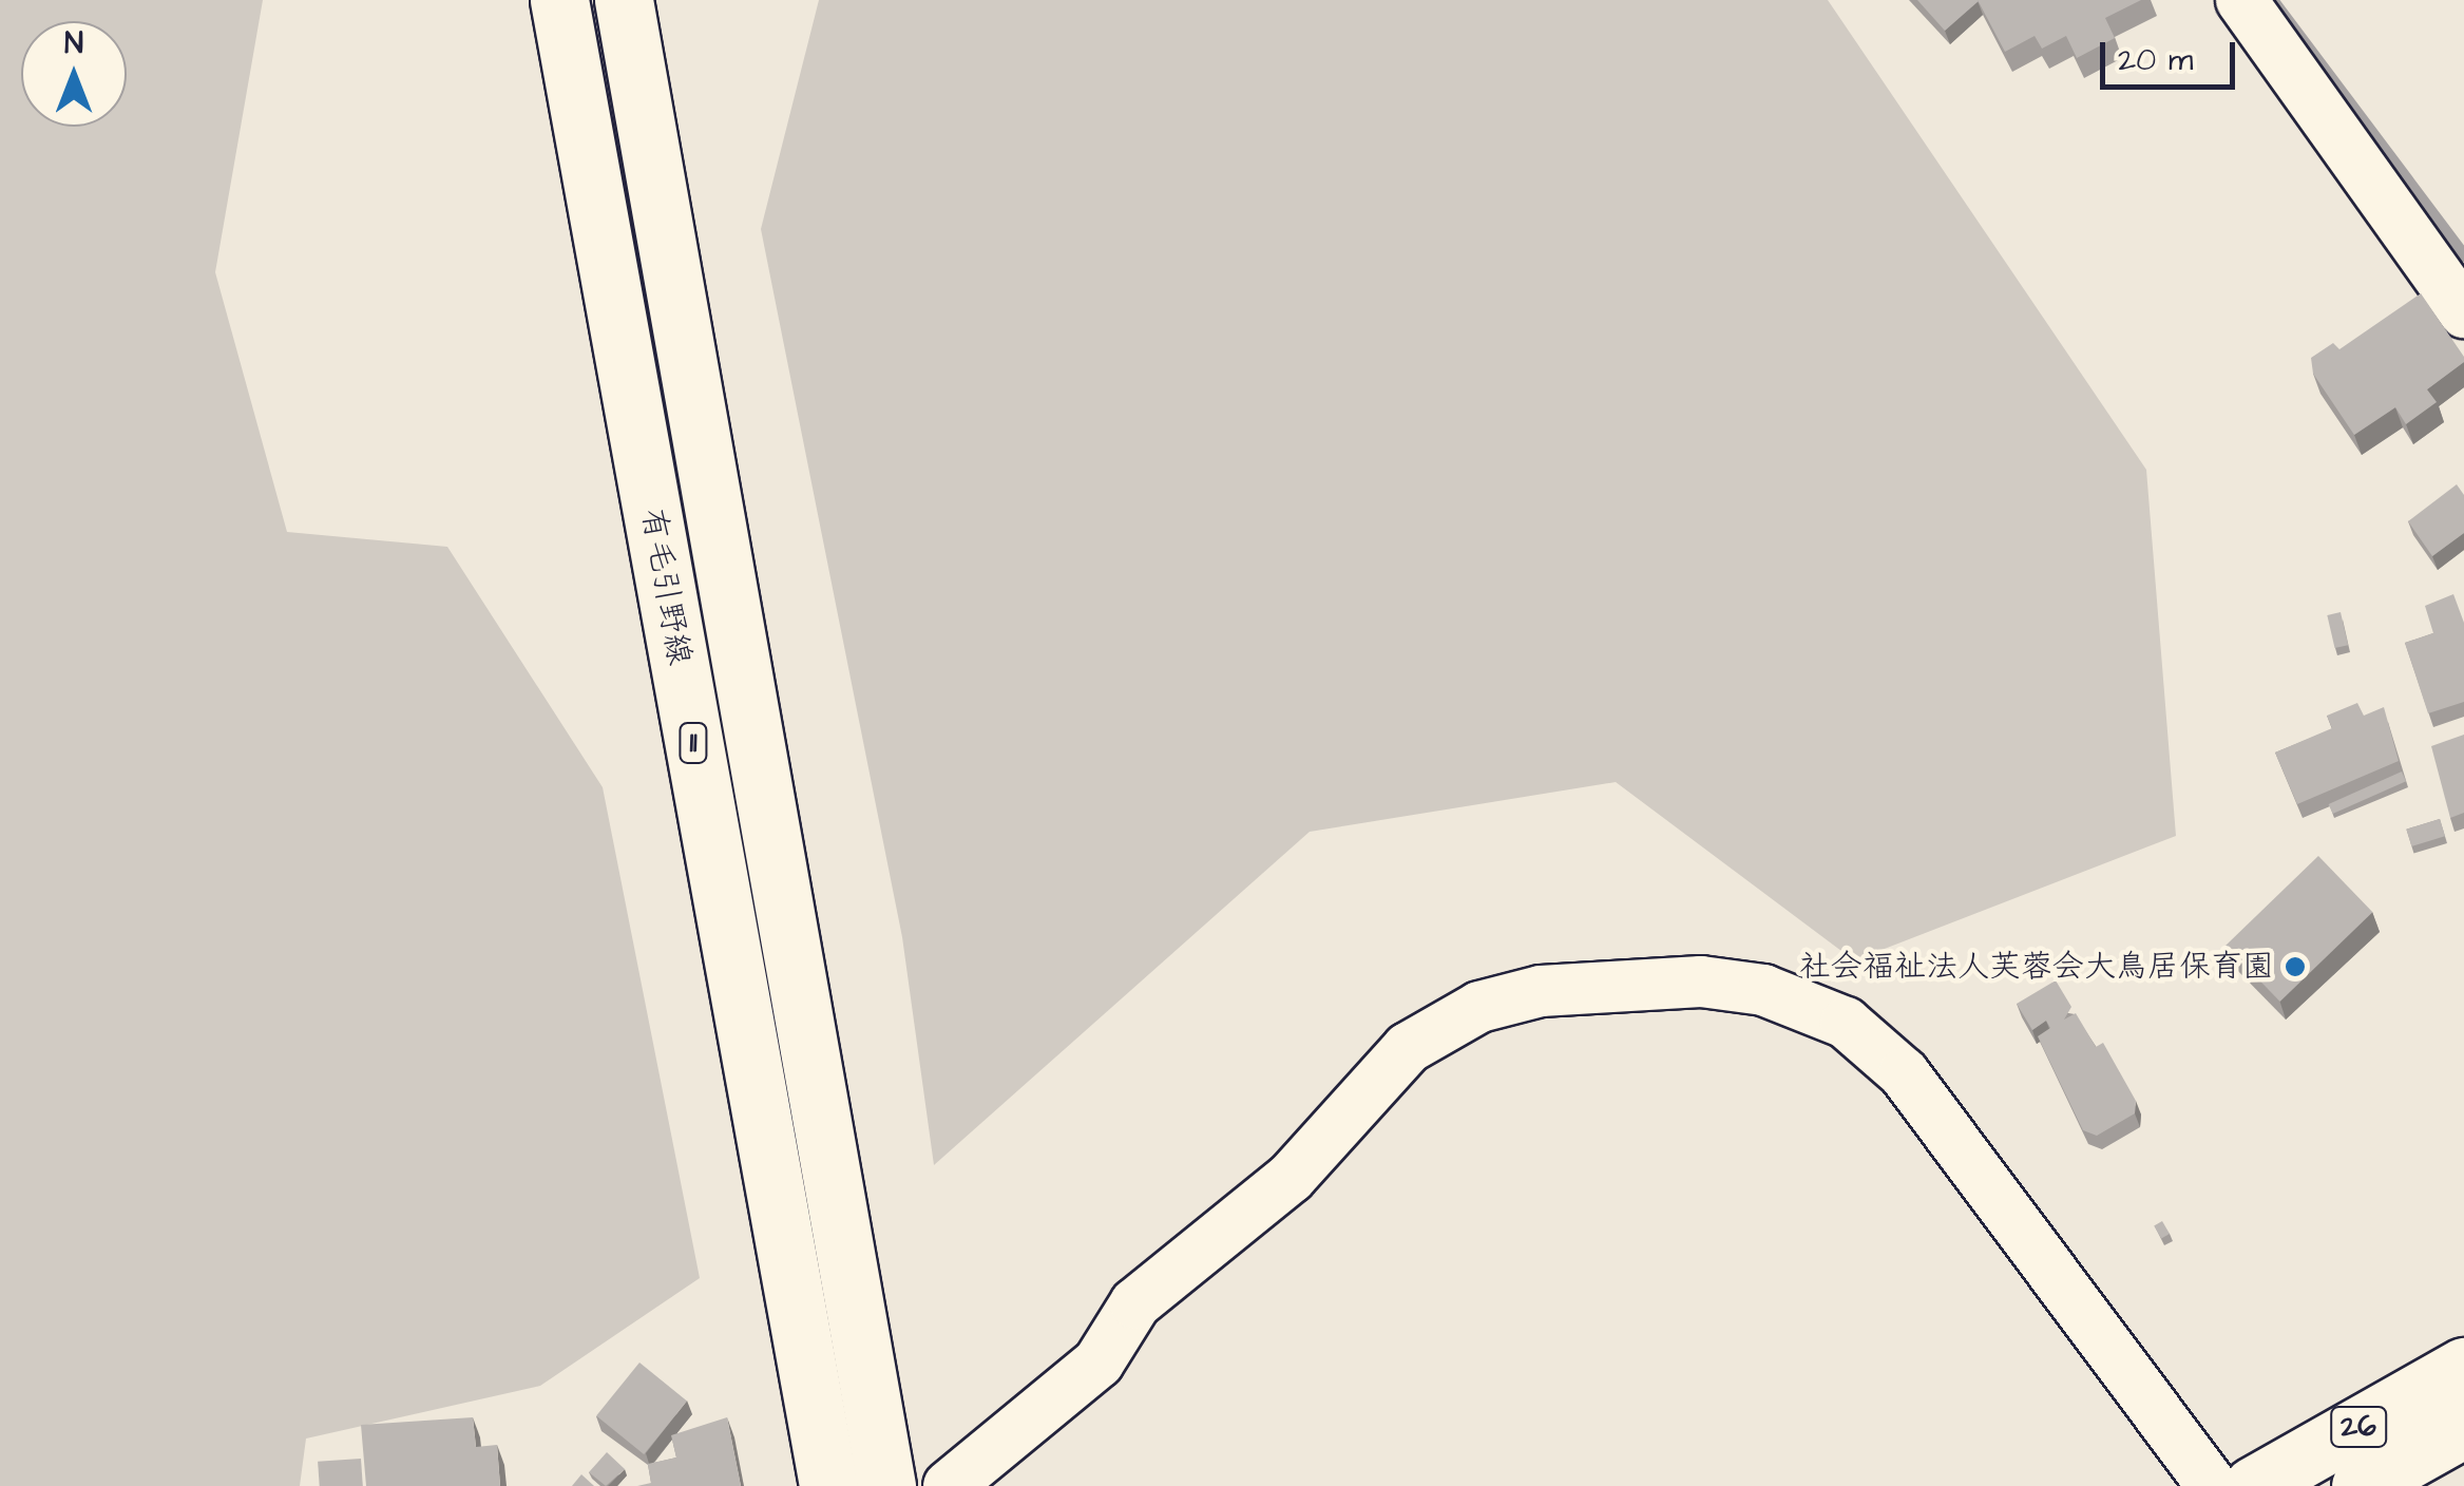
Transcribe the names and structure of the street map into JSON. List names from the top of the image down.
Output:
{
  "streets": {
    "main road": ["有毛引野線", "11", "26"]
  },
  "places": ["社会福祉法人芙蓉会大鳥居保育園"],
  "scale_bar": "20 m",
  "north": "top"
}
